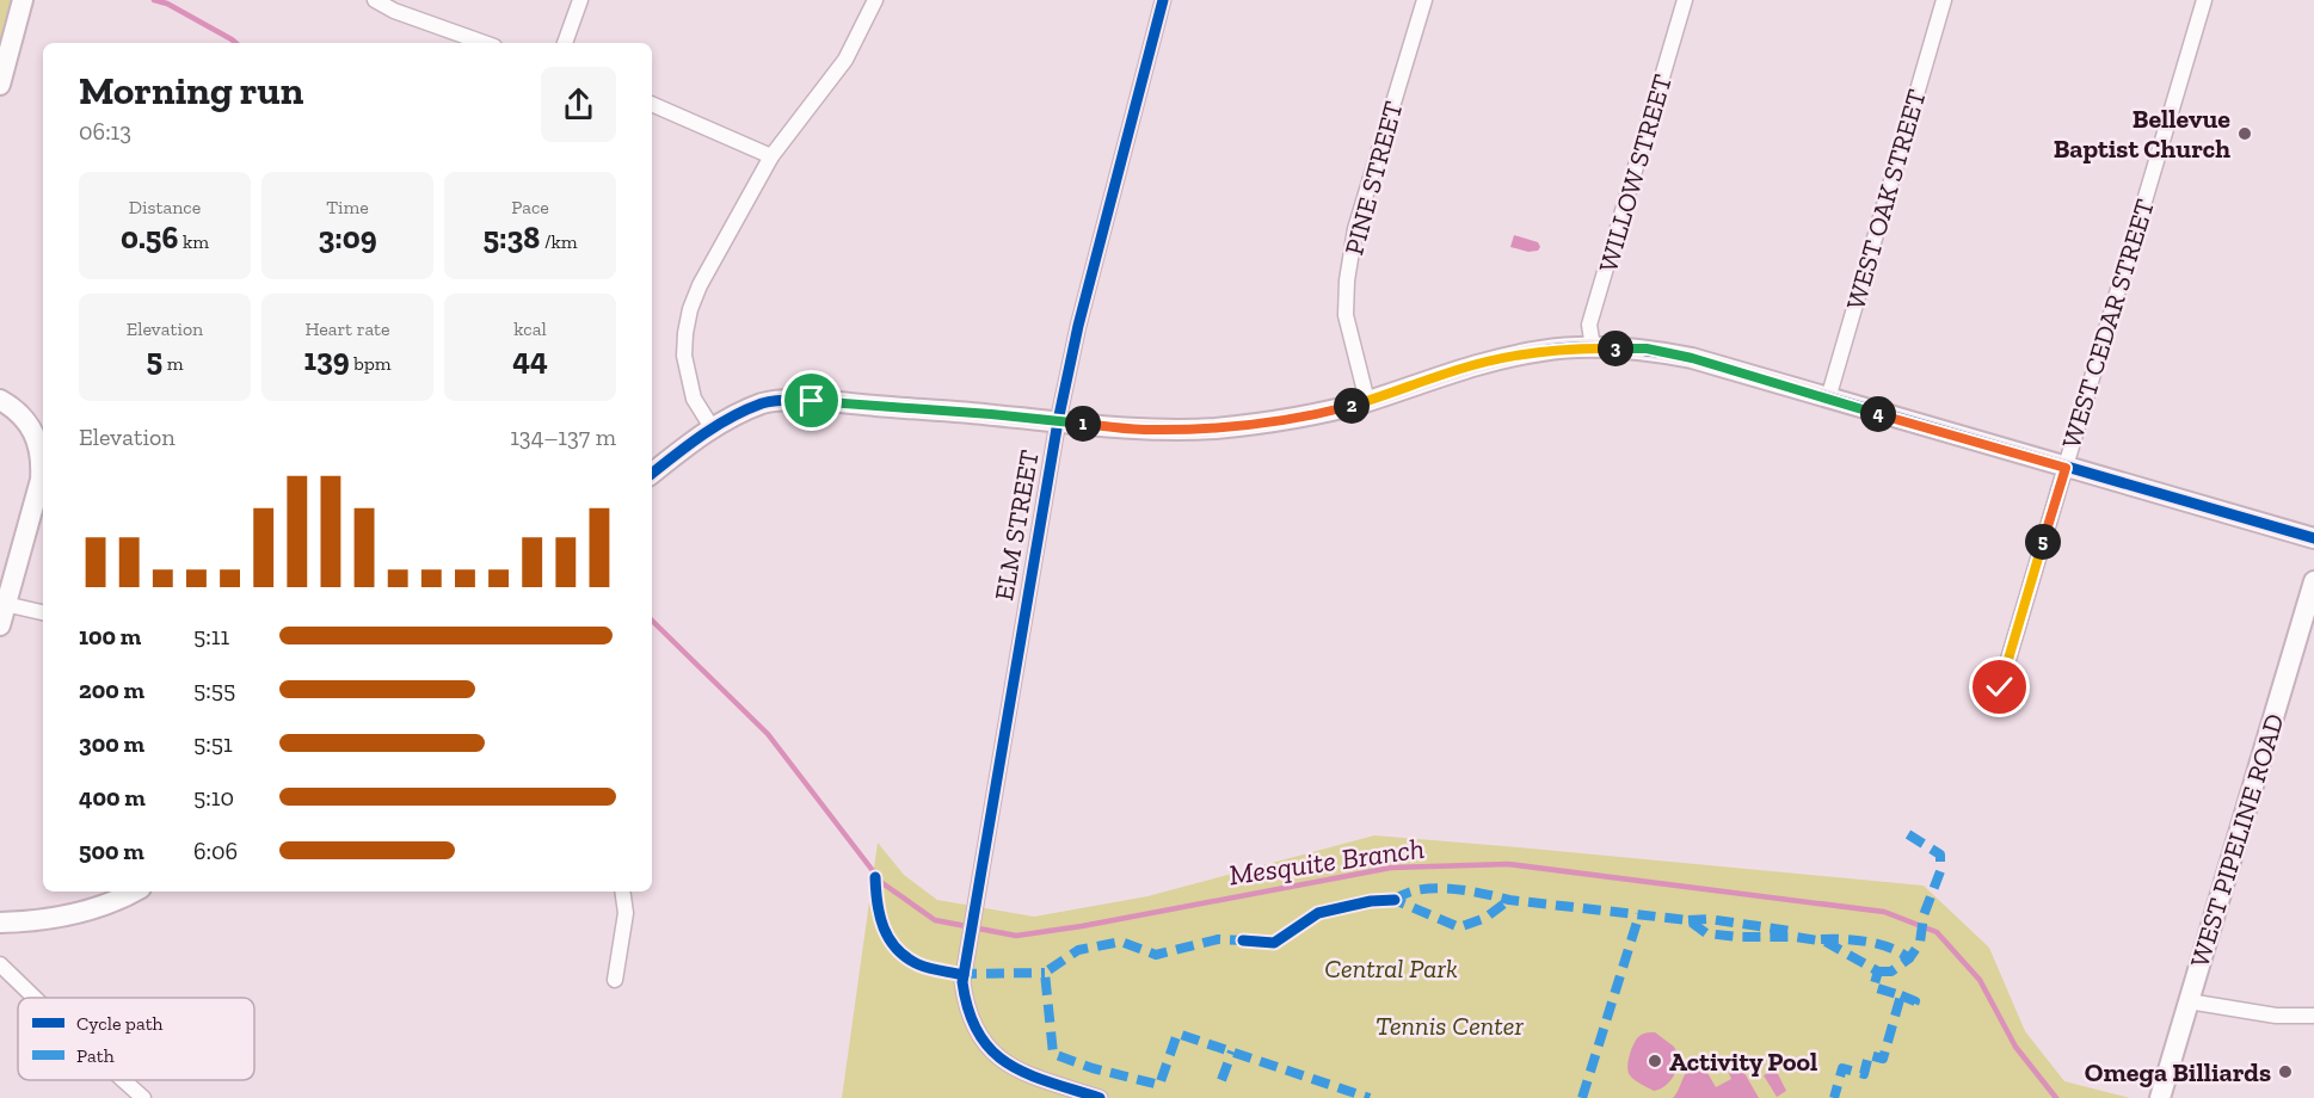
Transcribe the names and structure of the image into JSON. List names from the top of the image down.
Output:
{
  "streets": {
    "street": [
      "WILLOW STREET",
      "PINE STREET",
      "WEST OAK STREET",
      "WEST CEDAR STREET",
      "ELM STREET",
      "WEST PIPELINE ROAD"
    ]
  },
  "water": ["Mesquite Branch"],
  "parks": ["Central Park", "Tennis Center"],
  "places": ["Bellevue Baptist Church", "Activity Pool", "Omega Billiards"],
  "legend": ["Cycle path", "Path"],
  "page": {
    "heading": ["Morning run", "06:13"],
    "stats": [
      ["Distance", "0.56 km"],
      ["Time", "3:09"],
      ["Pace", "5:38 /km"],
      ["Elevation", "5 m"],
      ["Heart rate", "139 bpm"],
      ["kcal", "44"]
    ],
    "pins": [
      "3",
      "2",
      "4",
      "1",
      "5"
    ],
    "chart": ["Elevation", "134–137 m"],
    "list": [
      {
        "name": "100 m",
        "note": "5:11"
      },
      {
        "name": "200 m",
        "note": "5:55"
      },
      {
        "name": "300 m",
        "note": "5:51"
      },
      {
        "name": "400 m",
        "note": "5:10"
      },
      {
        "name": "500 m",
        "note": "6:06"
      }
    ]
  }
}
